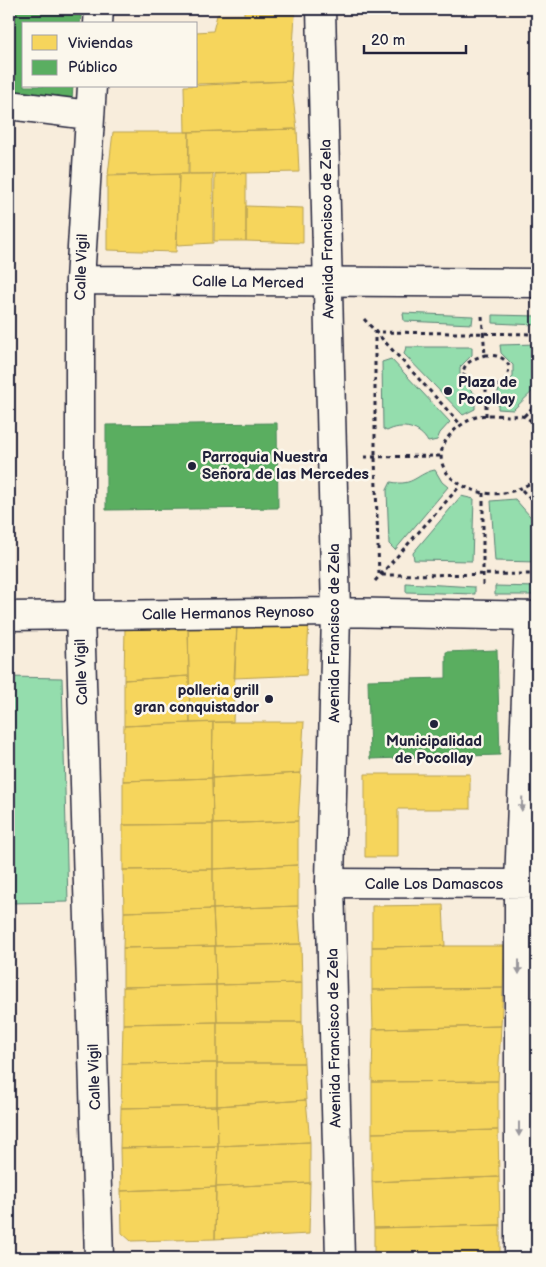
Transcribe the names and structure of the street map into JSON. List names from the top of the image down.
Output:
{
  "streets": {
    "street": [
      "Avenida Francisco de Zela",
      "Calle Vigil",
      "Calle La Merced",
      "Calle Hermanos Reynoso",
      "Calle Los Damascos"
    ]
  },
  "crossings": [
    ["Avenida Francisco de Zela", "Calle La Merced"],
    ["Avenida Francisco de Zela", "Calle Hermanos Reynoso"],
    ["Avenida Francisco de Zela", "Calle Los Damascos"],
    ["Calle Vigil", "Calle La Merced"],
    ["Calle Vigil", "Calle Hermanos Reynoso"]
  ],
  "places": [
    "Plaza de Pocollay",
    "Parroquia Nuestra Señora de las Mercedes",
    "polleria grill gran conquistador",
    "Municipalidad de Pocollay"
  ],
  "legend": ["Viviendas", "Público"],
  "scale_bar": "20 m"
}
